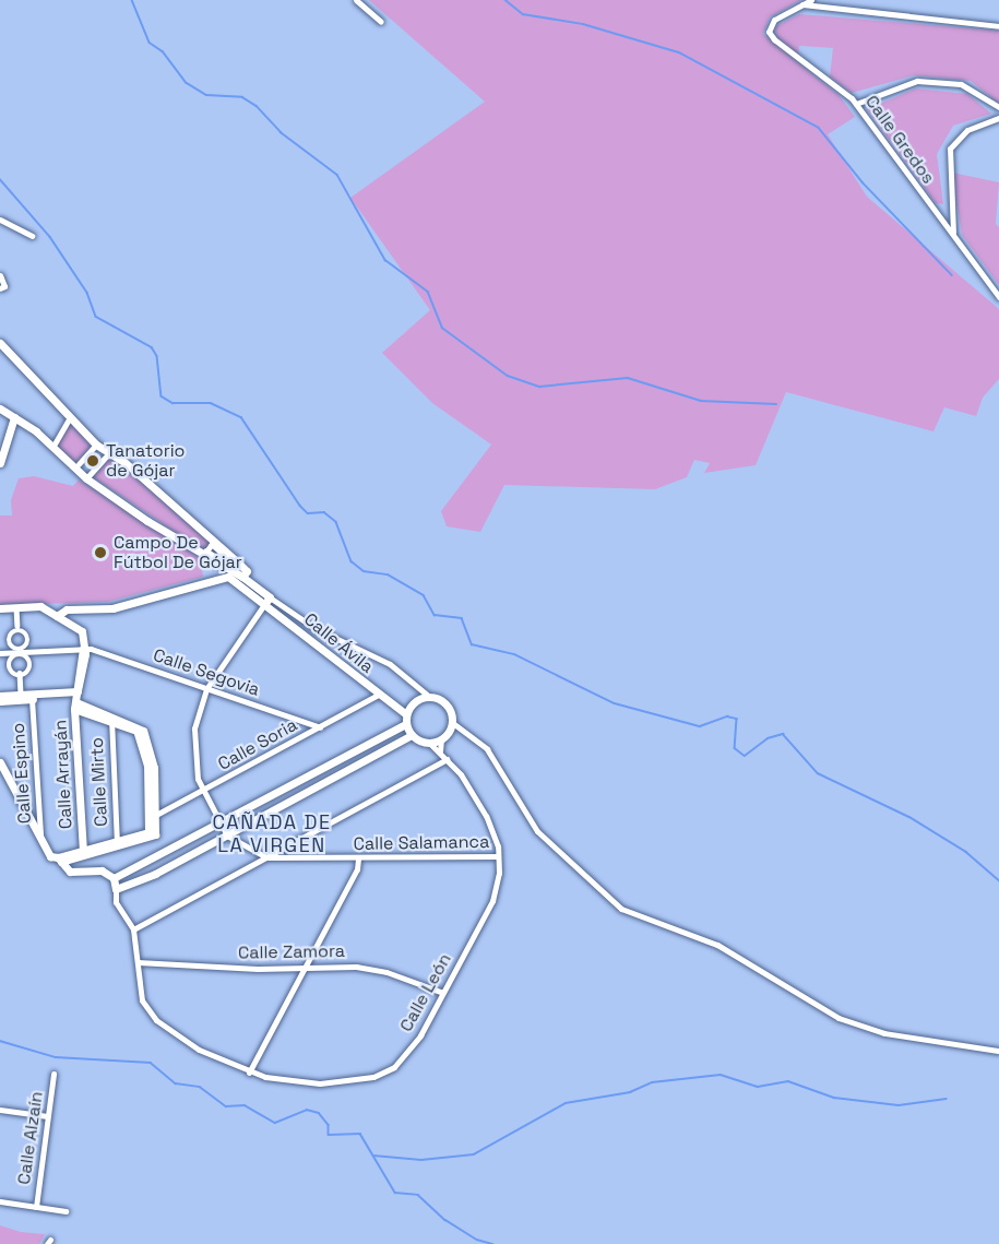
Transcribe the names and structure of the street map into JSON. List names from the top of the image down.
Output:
{
  "streets": {
    "street": [
      "Calle Gredos",
      "Calle Ávila",
      "Calle Segovia",
      "Calle Soria",
      "Calle Espino",
      "Calle Arrayán",
      "Calle Mirto",
      "Calle Salamanca",
      "Calle Zamora",
      "Calle León",
      "Calle Alzaín"
    ]
  },
  "crossings": [
    ["Calle Ávila", "Calle Soria"],
    ["Calle Ávila", "Calle León"],
    ["Calle Segovia", "Calle Soria"],
    ["Calle Segovia", "Calle Arrayán"],
    ["Calle Salamanca", "Calle León"],
    ["Calle Zamora", "Calle León"]
  ],
  "districts": ["CAÑADA DE LA VIRGEN"],
  "places": ["Tanatorio de Gójar", "Campo De Fútbol De Gójar"]
}
